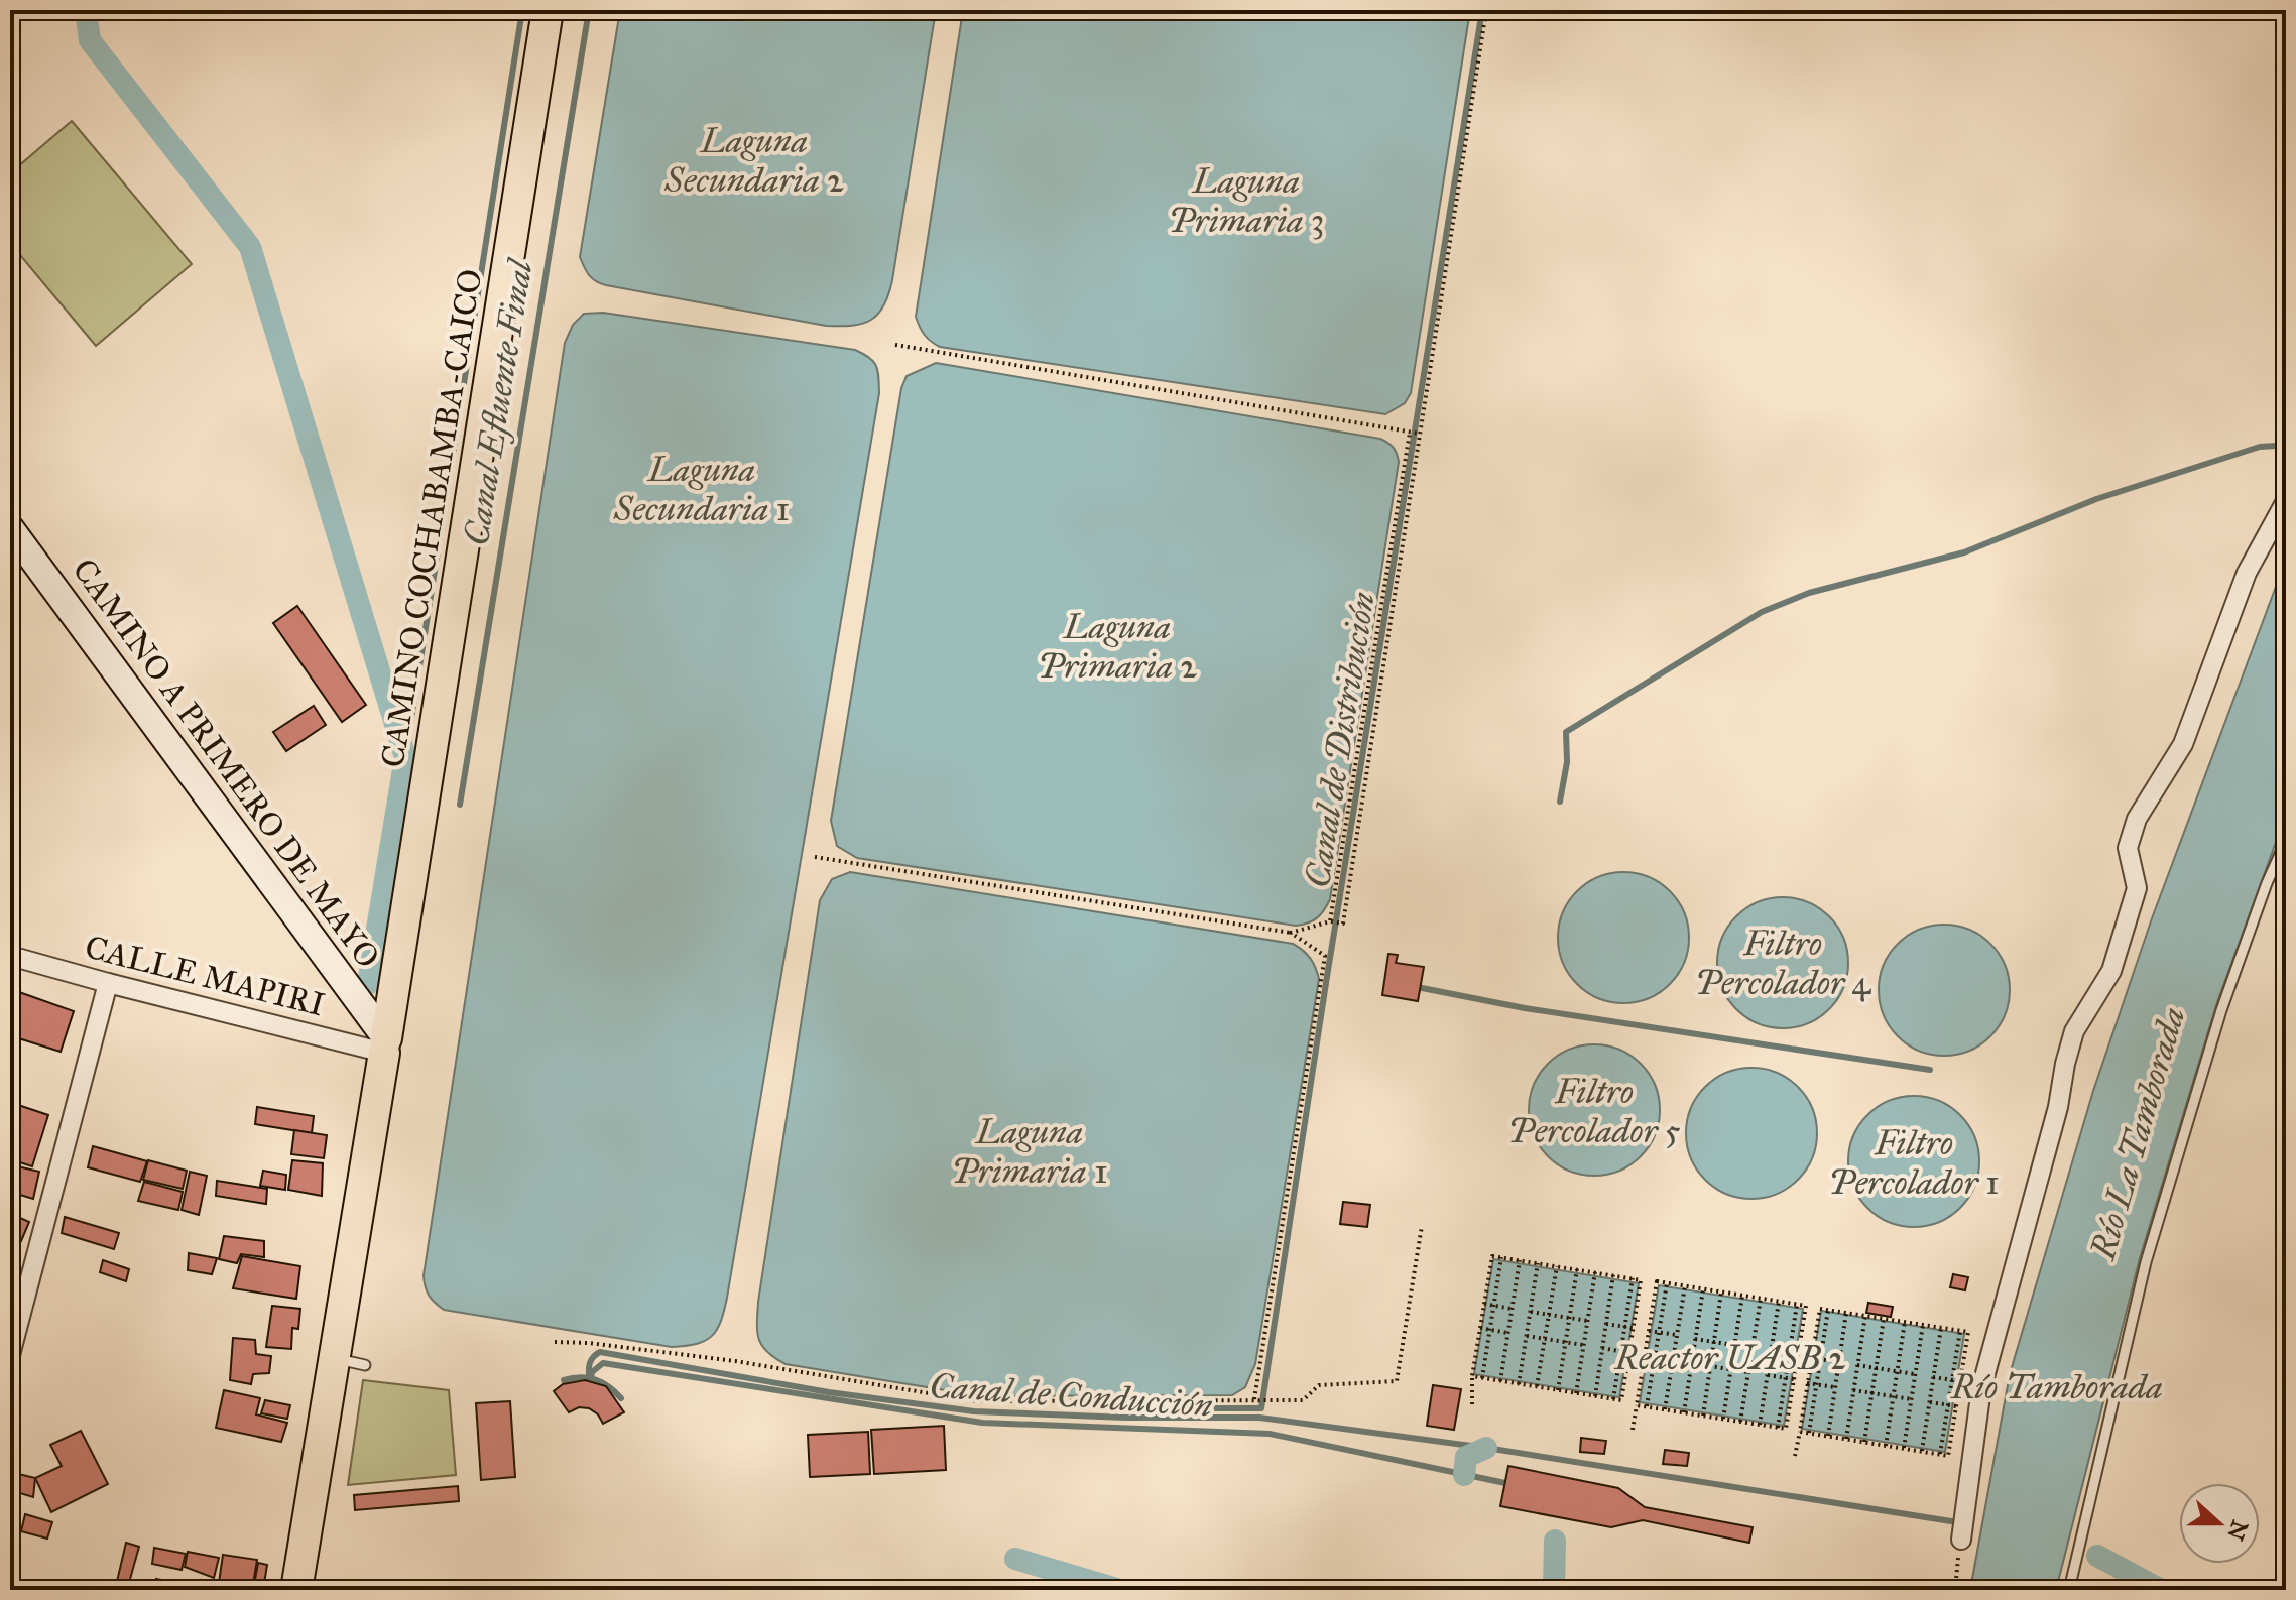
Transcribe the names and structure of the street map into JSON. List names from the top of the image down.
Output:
{
  "streets": {
    "main road": ["CAMINO COCHABAMBA-CAICO", "CAMINO A PRIMERO DE MAYO"],
    "street": ["CALLE MAPIRI"]
  },
  "crossings": [
    ["CAMINO COCHABAMBA-CAICO", "CAMINO A PRIMERO DE MAYO"],
    ["CAMINO COCHABAMBA-CAICO", "CALLE MAPIRI"],
    ["CAMINO A PRIMERO DE MAYO", "CALLE MAPIRI"]
  ],
  "water": [
    "Laguna Secundaria 2",
    "Laguna Primaria 3",
    "Canal Efluente Final",
    "Laguna Secundaria 1",
    "Laguna Primaria 2",
    "Canal de Distribución",
    "Filtro Percolador 4",
    "Filtro Percolador 5",
    "Laguna Primaria 1",
    "Río La Tamborada",
    "Filtro Percolador 1",
    "Reactor UASB 2",
    "Río Tamborada",
    "Canal de Conducción"
  ],
  "north": "right"
}
